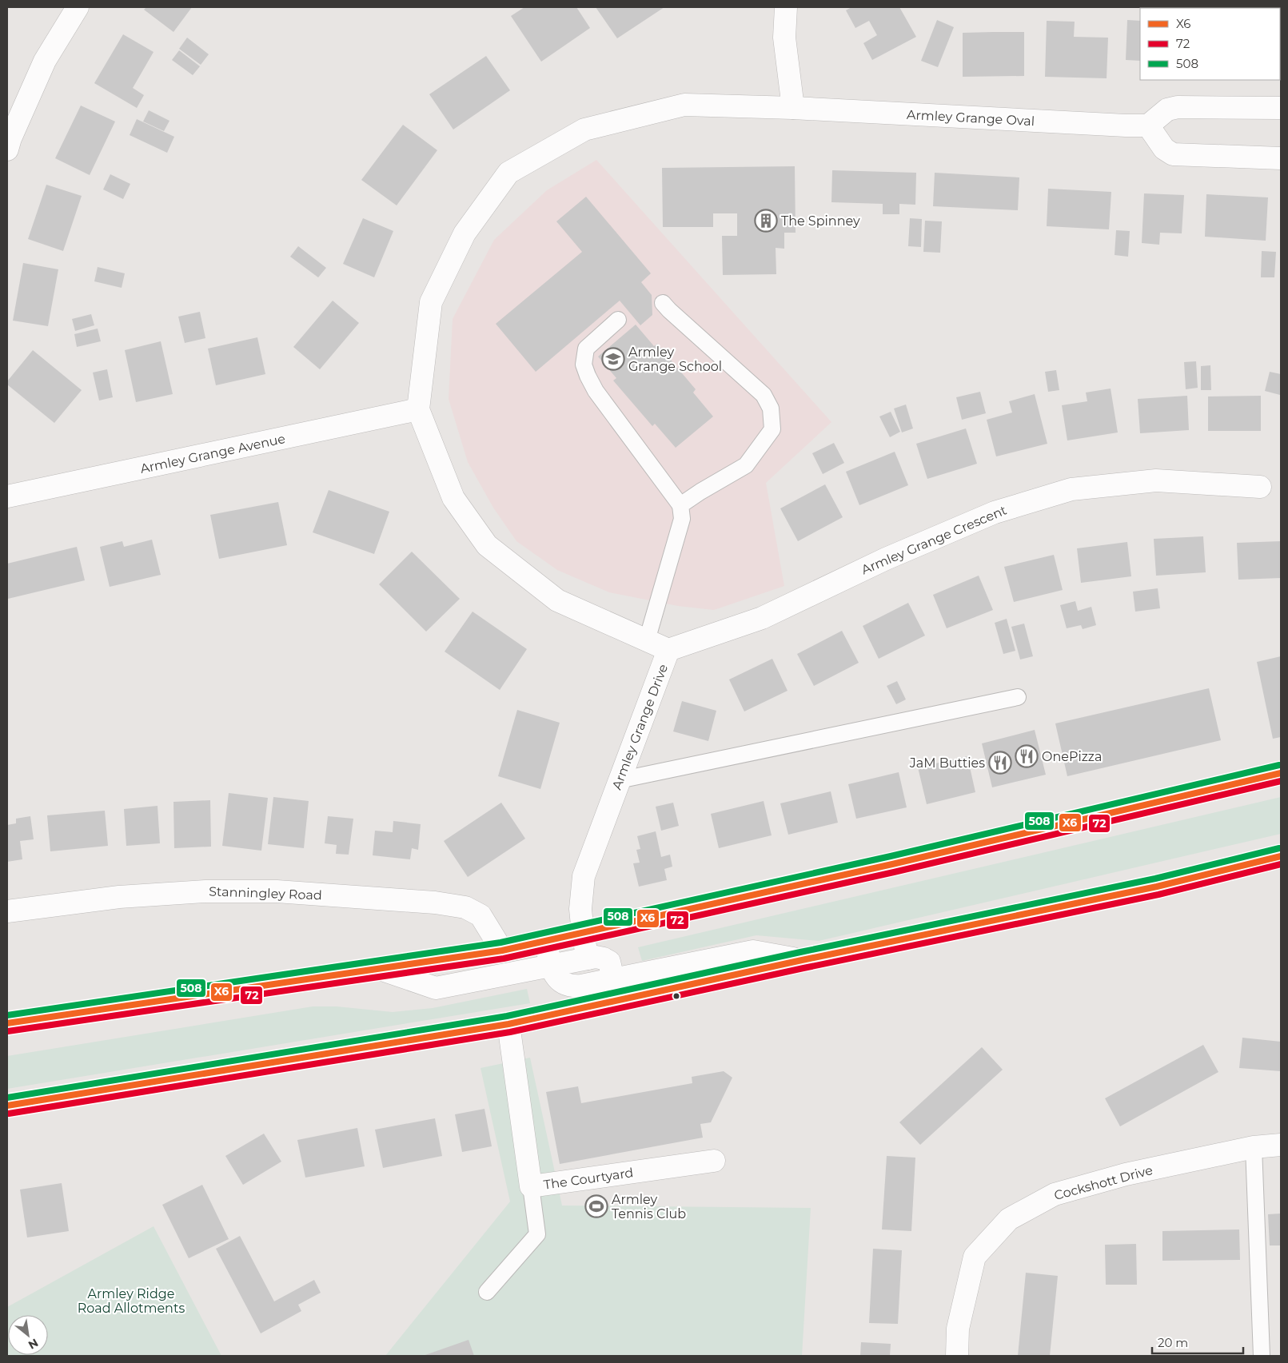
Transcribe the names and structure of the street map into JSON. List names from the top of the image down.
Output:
{
  "streets": {
    "street": [
      "Armley Grange Oval",
      "Armley Grange Avenue",
      "Armley Grange Crescent",
      "Armley Grange Drive",
      "Stanningley Road",
      "The Courtyard",
      "Cockshott Drive"
    ]
  },
  "crossings": [
    ["Armley Grange Oval", "Armley Grange Drive"],
    ["Armley Grange Avenue", "Armley Grange Drive"],
    ["Armley Grange Crescent", "Armley Grange Drive"]
  ],
  "parks": ["Armley Ridge Road Allotments"],
  "places": {
    "building": ["The Spinney"],
    "school or university": ["Armley Grange School"],
    "restaurant": ["OnePizza", "JaM Butties"],
    "sports": ["Armley Tennis Club"]
  },
  "lines": ["transit line 508", "transit line X6", "transit line 72"],
  "legend": ["X6", "72", "508"],
  "scale_bar": "20 m",
  "north": "bottom right"
}
